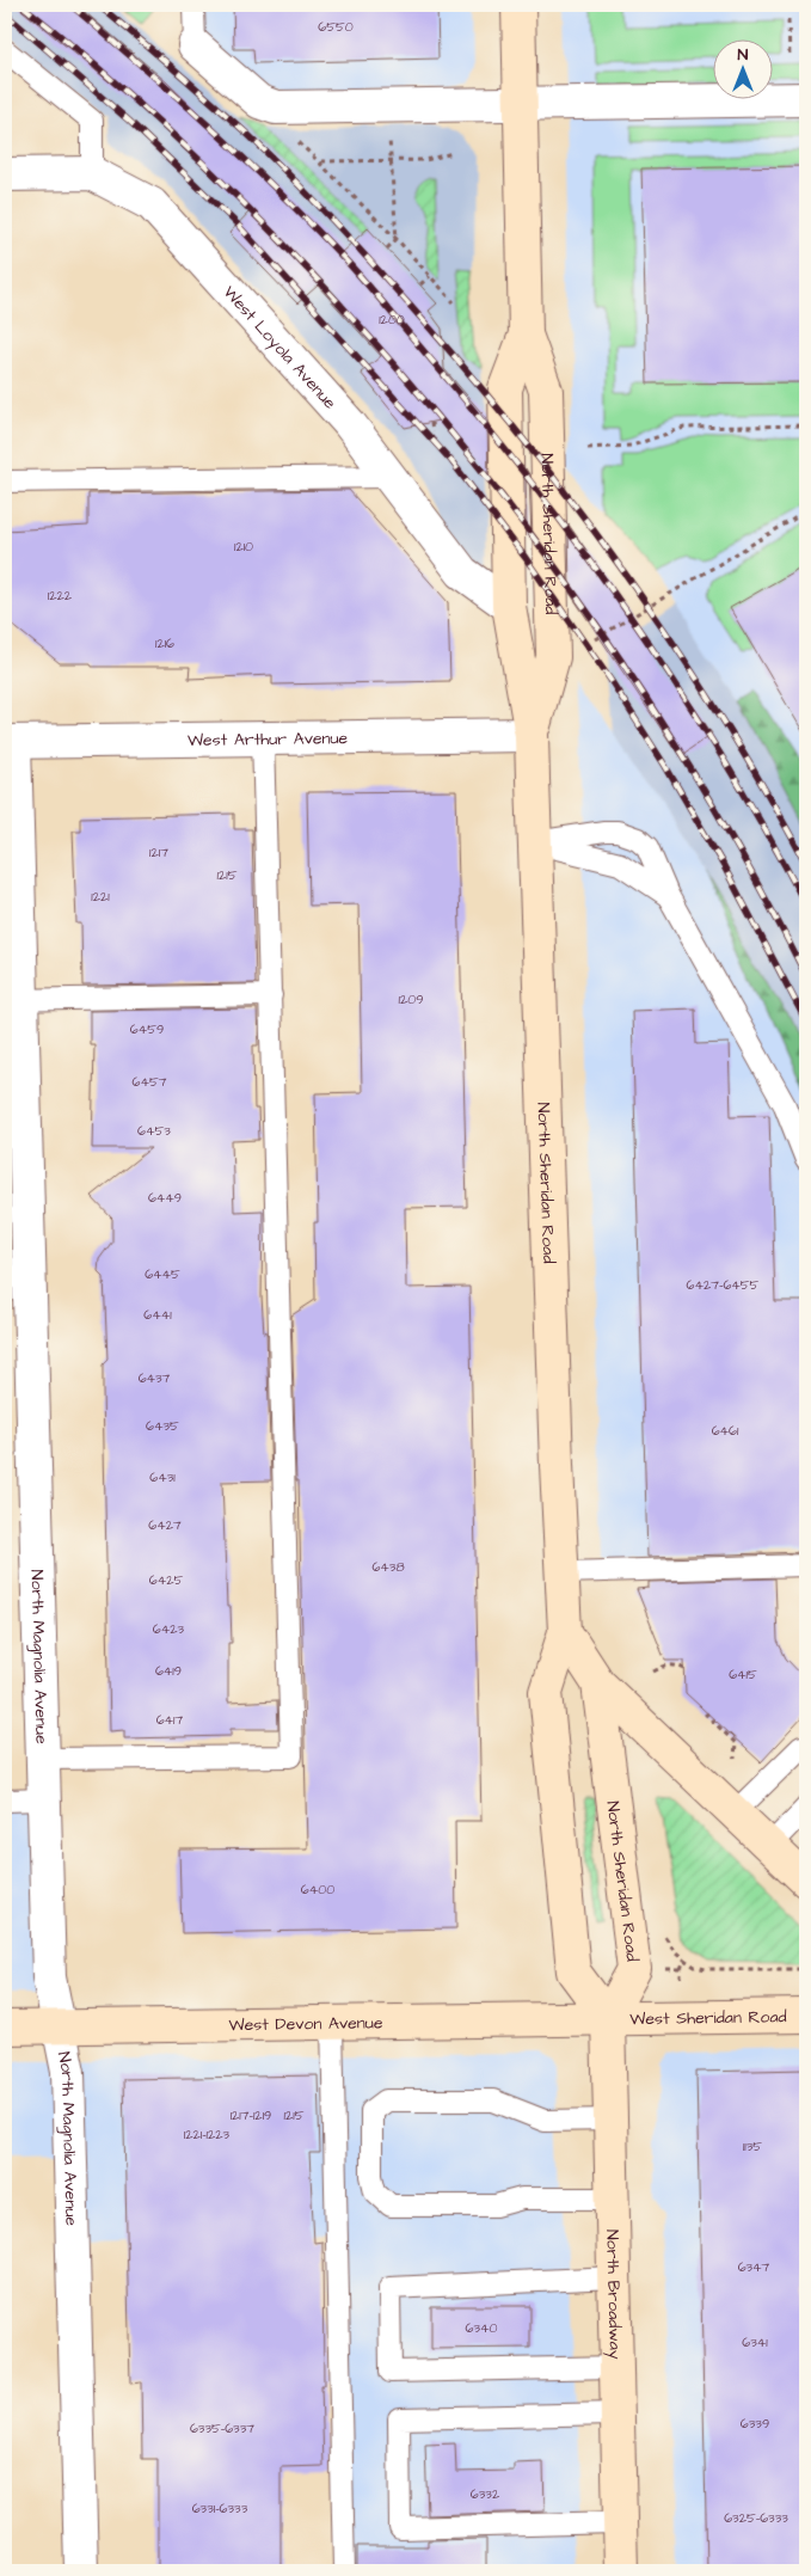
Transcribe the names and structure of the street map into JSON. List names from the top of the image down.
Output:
{
  "streets": {
    "main road": [
      "North Sheridan Road",
      "West Sheridan Road",
      "West Devon Avenue",
      "North Broadway"
    ],
    "street": ["West Loyola Avenue", "West Arthur Avenue", "North Magnolia Avenue"]
  },
  "crossings": [
    ["West Loyola Avenue", "North Sheridan Road"],
    ["North Sheridan Road", "West Arthur Avenue"],
    ["North Sheridan Road", "West Sheridan Road"],
    ["North Sheridan Road", "West Devon Avenue"],
    ["North Sheridan Road", "North Broadway"],
    ["West Arthur Avenue", "North Magnolia Avenue"],
    ["North Magnolia Avenue", "West Devon Avenue"],
    ["West Sheridan Road", "West Devon Avenue"],
    ["West Sheridan Road", "North Broadway"],
    ["West Devon Avenue", "North Broadway"]
  ],
  "house_numbers": [
    "6550",
    "1200",
    "1210",
    "1222",
    "1216",
    "1217",
    "1215",
    "1221",
    "1209",
    "6459",
    "6457",
    "6453",
    "6449",
    "6445",
    "6427-6455",
    "6441",
    "6437",
    "6435",
    "6461",
    "6431",
    "6427",
    "6438",
    "6425",
    "6423",
    "6419",
    "6415",
    "6417",
    "6400",
    "1217-1219",
    "1215",
    "1221-1223",
    "1135",
    "6347",
    "6340",
    "6341",
    "6339",
    "6335-6337",
    "6332",
    "6331-6333",
    "6325-6333"
  ],
  "north": "top"
}
